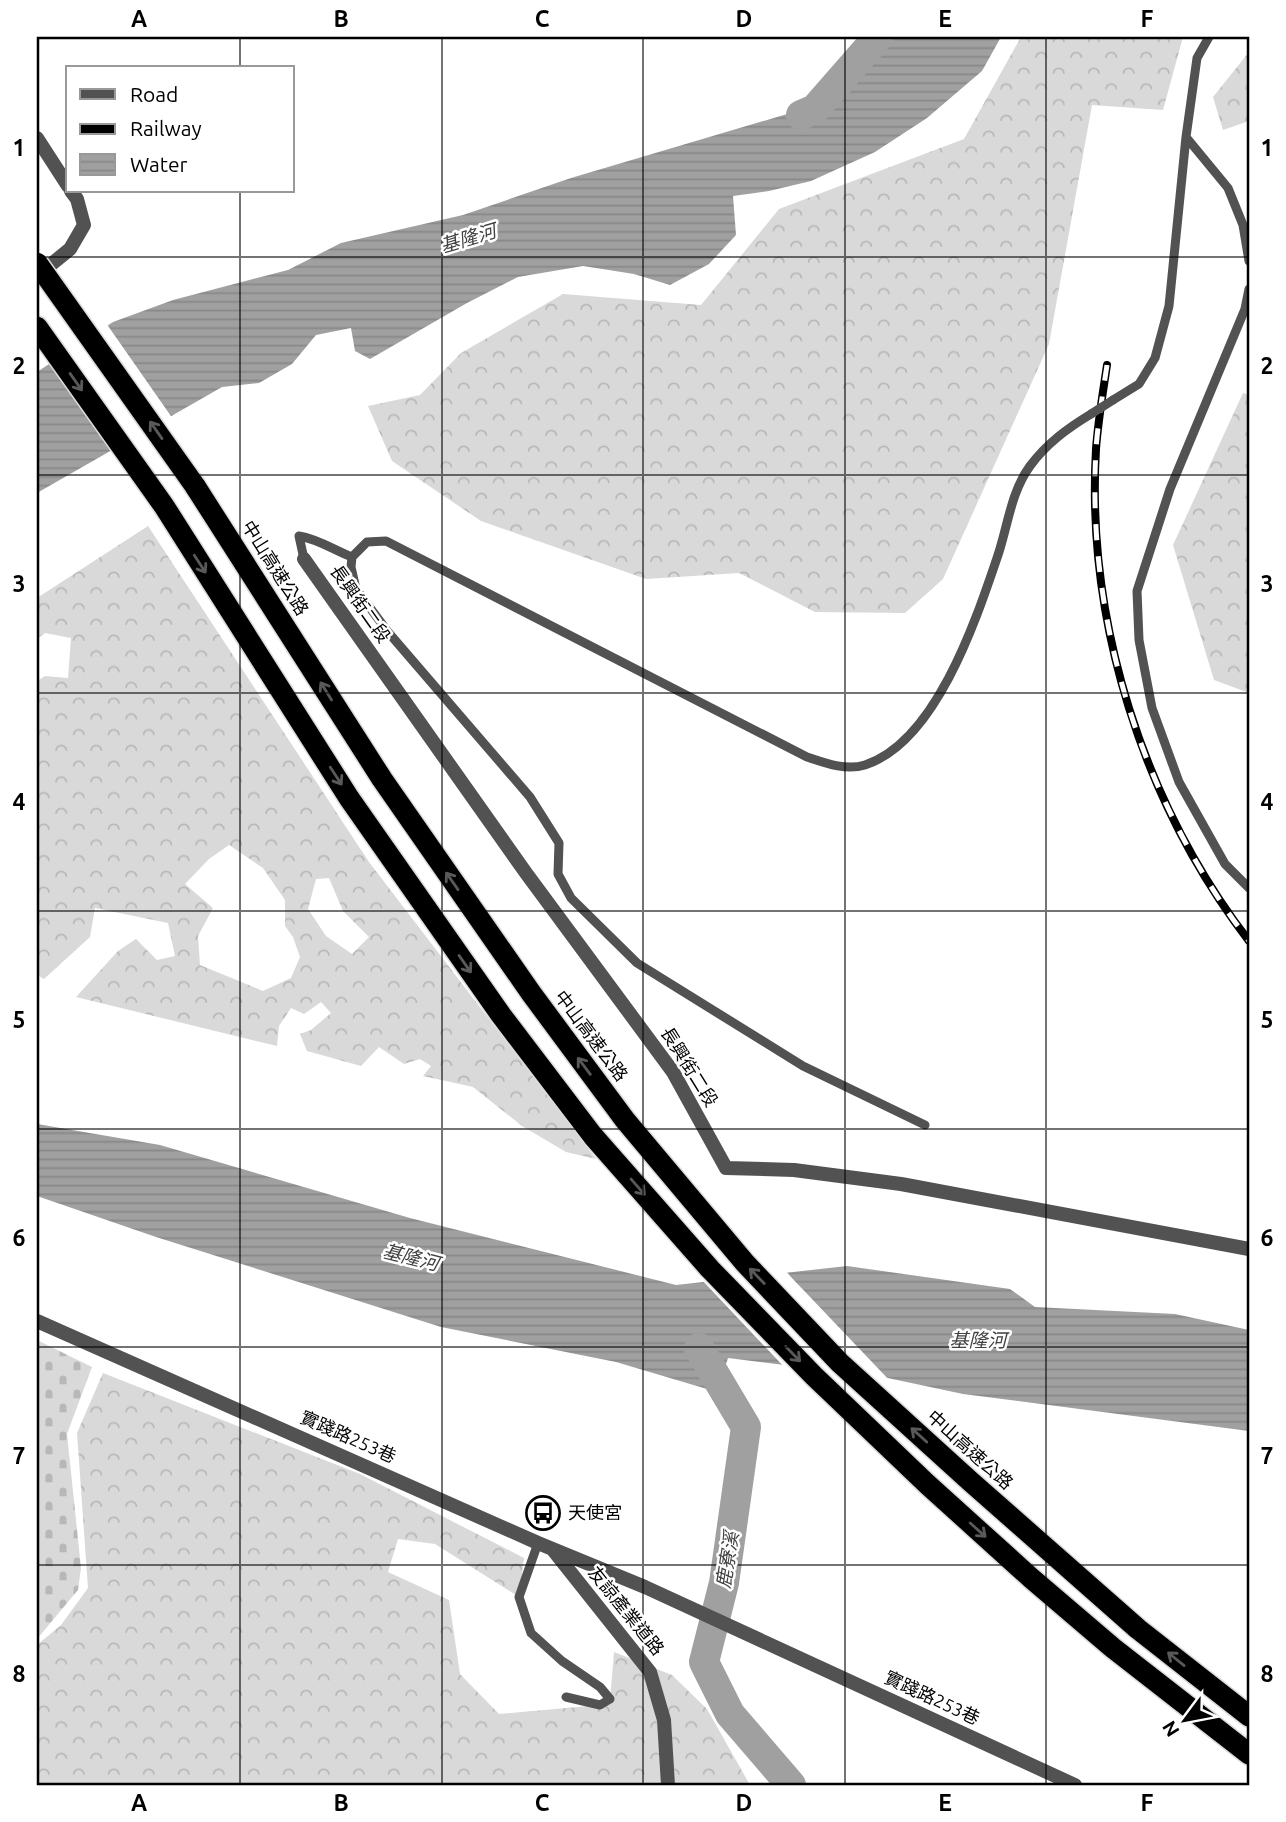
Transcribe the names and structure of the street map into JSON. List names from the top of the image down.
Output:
{
  "streets": {
    "highway": ["中山高速公路"],
    "street": ["長興街二段", "實踐路253巷", "友諒產業道路"]
  },
  "crossings": [
    ["實踐路253巷", "友諒產業道路"]
  ],
  "water": ["基隆河", "鹿寮溪"],
  "places": {
    "bus stop": ["天使宮"]
  },
  "legend": ["Road", "Railway", "Water"],
  "north": "bottom left",
  "grid": {
    "columns": [
      "A",
      "B",
      "C",
      "D",
      "E",
      "F"
    ],
    "rows": [
      "1",
      "2",
      "3",
      "4",
      "5",
      "6",
      "7",
      "8"
    ]
  }
}
